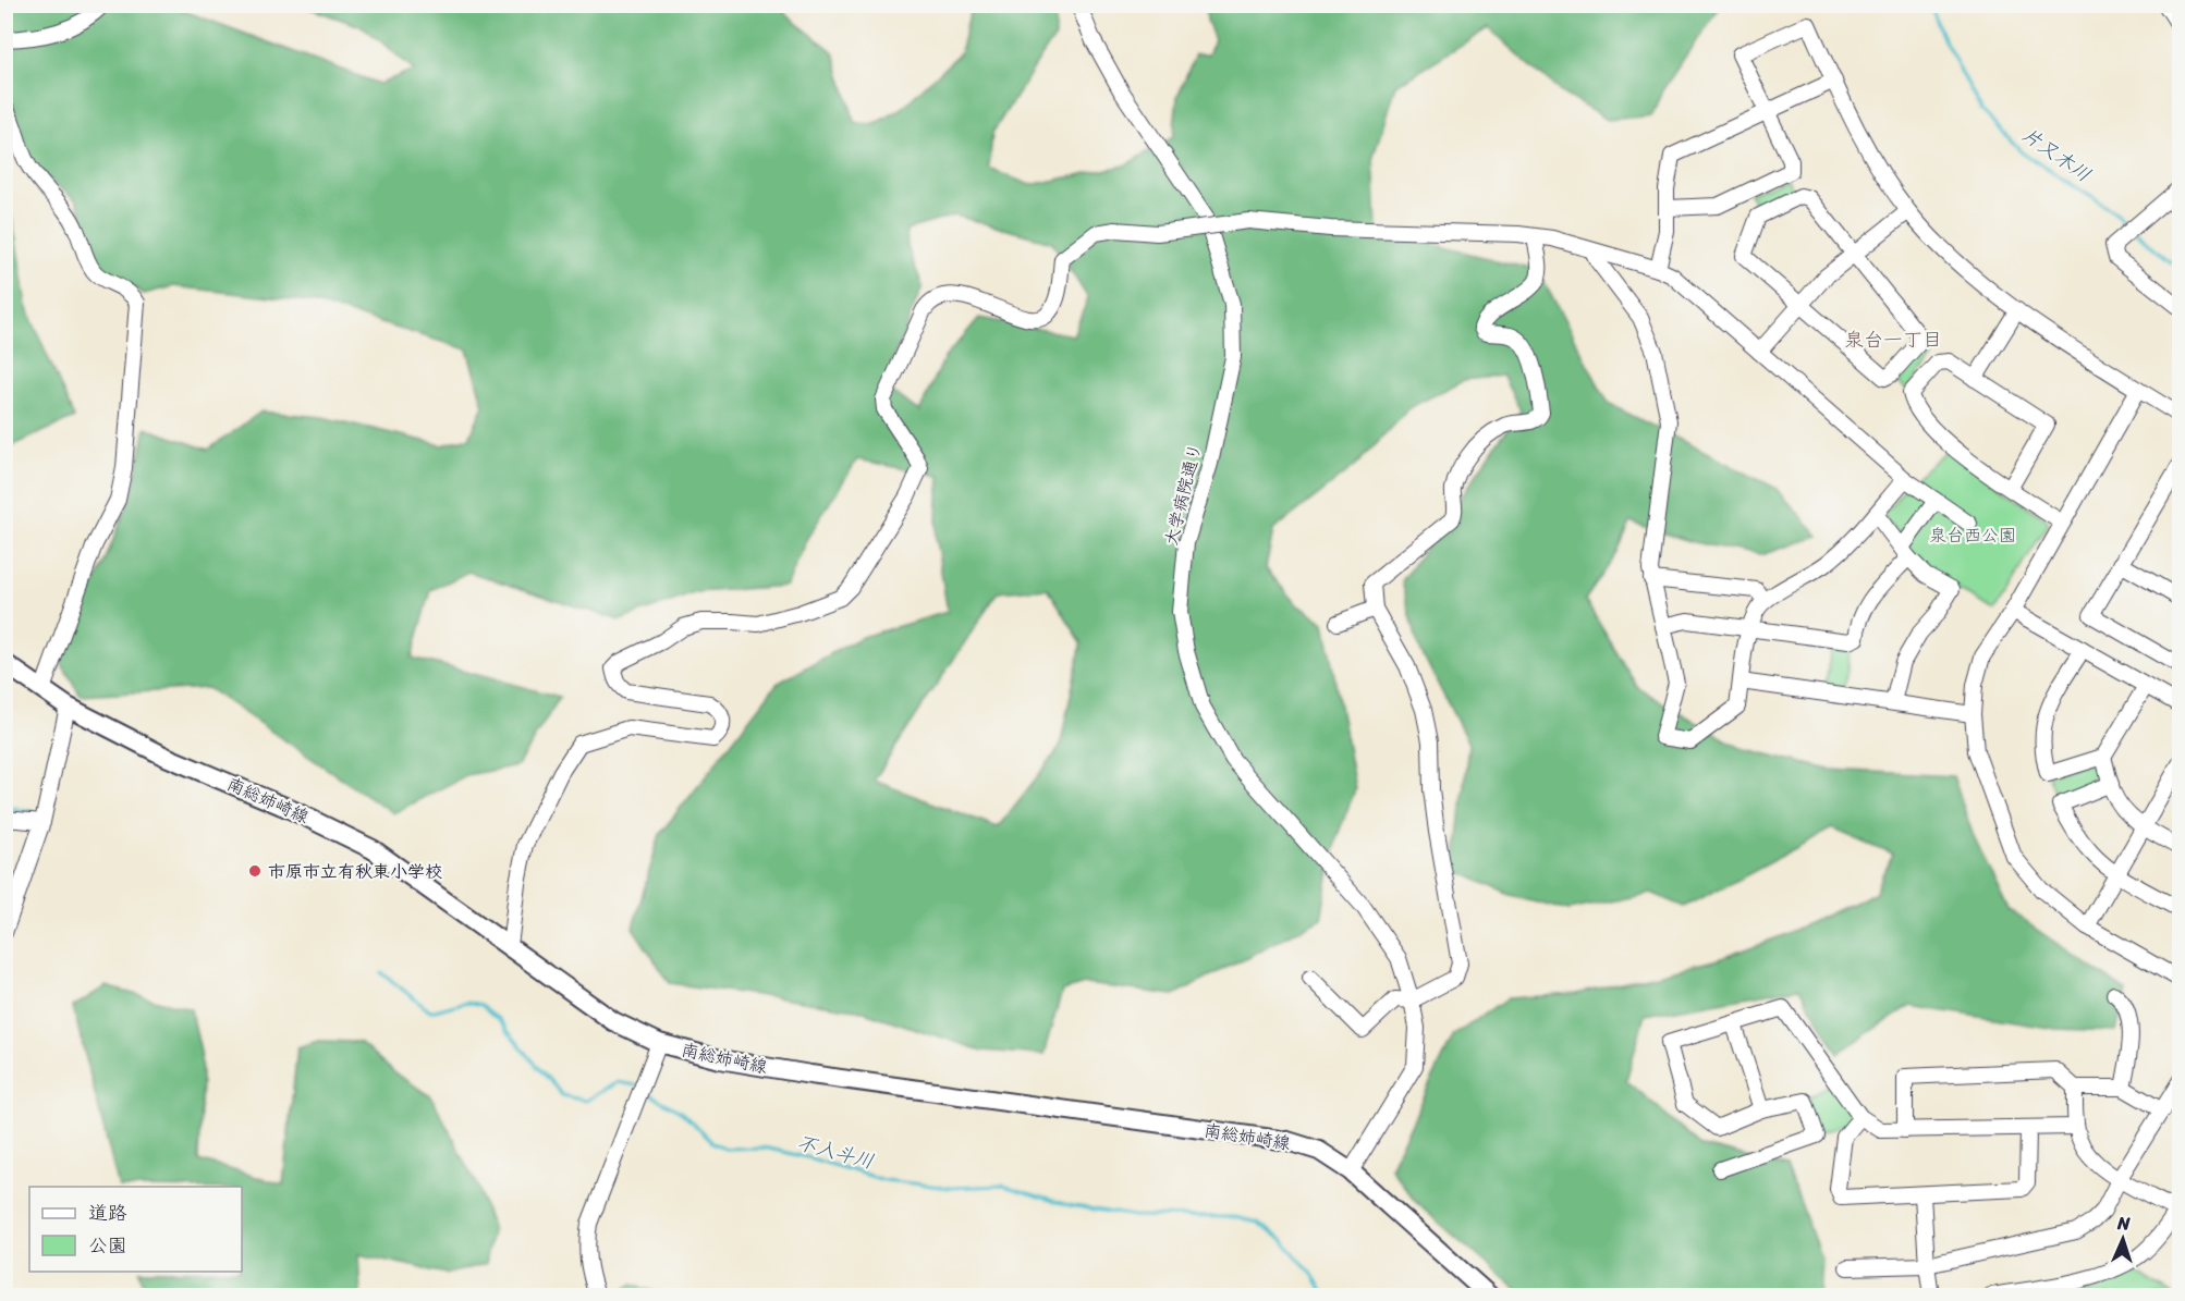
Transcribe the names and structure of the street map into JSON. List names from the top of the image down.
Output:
{
  "streets": {
    "main road": ["南総姉崎線"],
    "street": ["大学病院通り"]
  },
  "crossings": [
    ["大学病院通り", "南総姉崎線"]
  ],
  "districts": ["泉台一丁目"],
  "water": ["片又木川", "不入斗川"],
  "parks": ["泉台西公園"],
  "places": ["市原市立有秋東小学校"],
  "legend": ["道路", "公園"],
  "north": "top"
}
